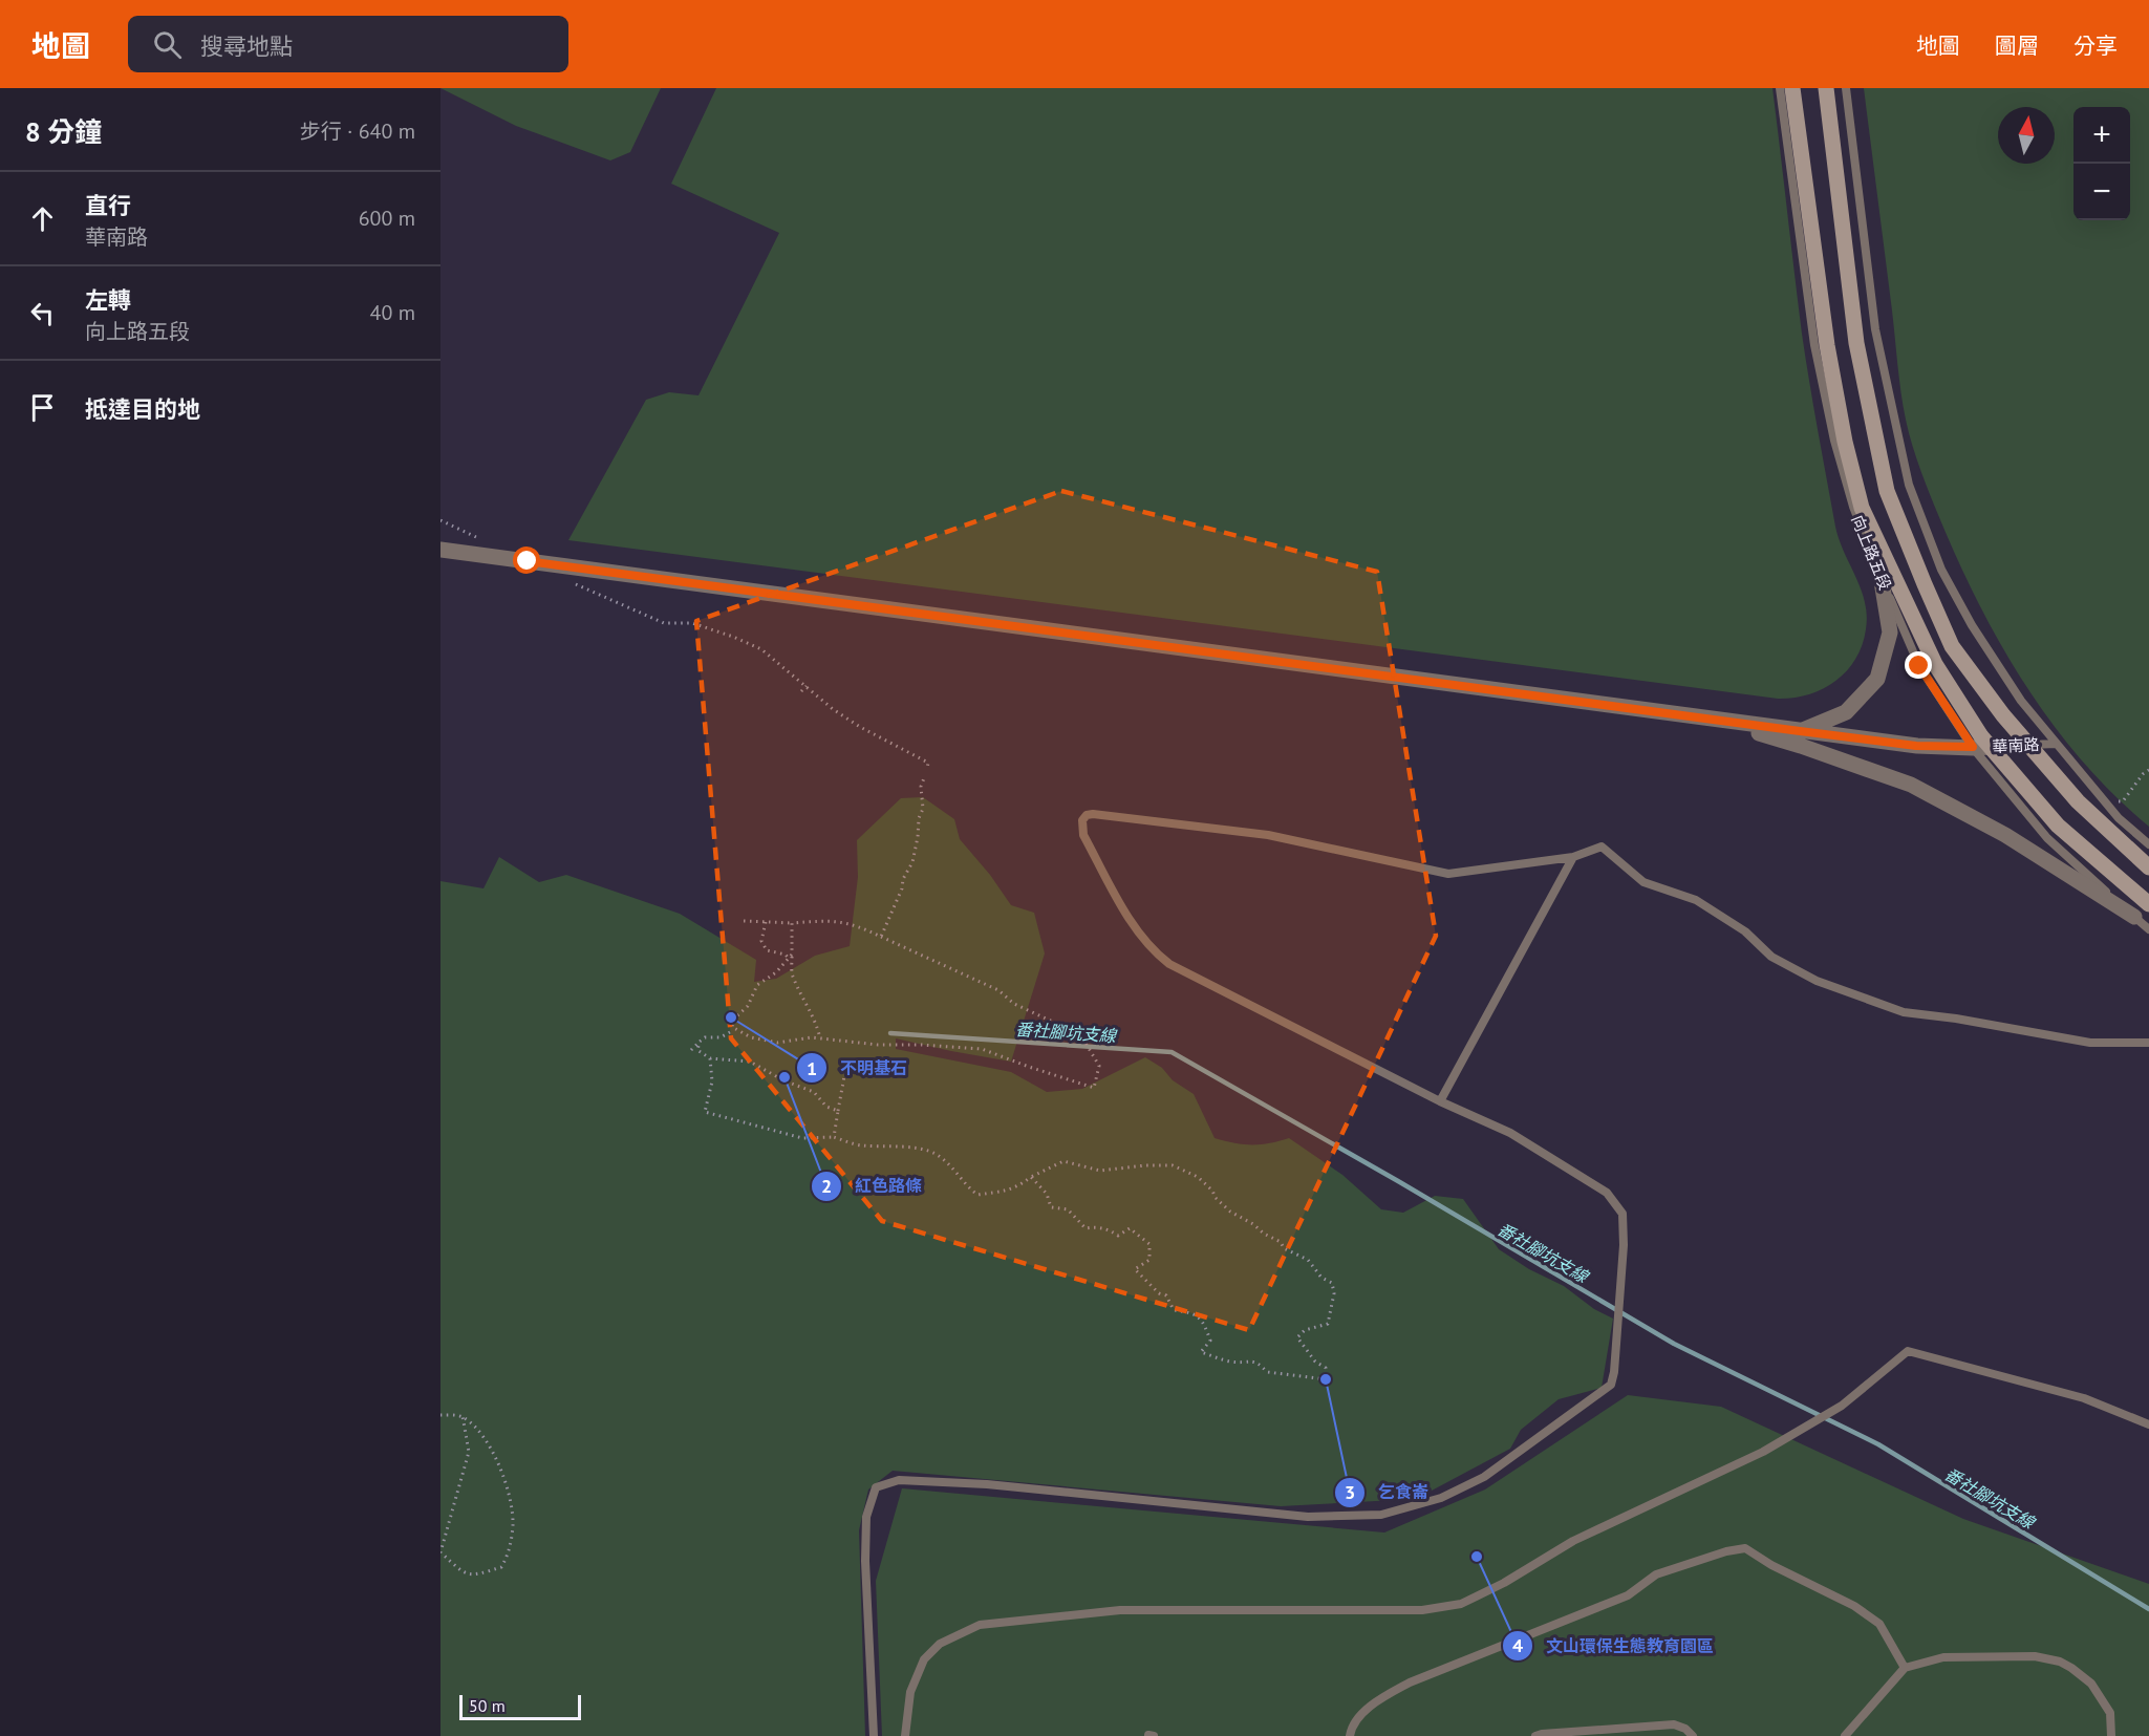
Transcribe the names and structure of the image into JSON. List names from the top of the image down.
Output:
{
  "streets": {
    "main road": ["向上路五段"],
    "street": ["華南路"]
  },
  "crossings": [
    ["向上路五段", "華南路"]
  ],
  "water": ["番社腳坑支線"],
  "places": [
    "不明基石",
    "紅色路條",
    "乞食崙",
    "文山環保生態教育園區"
  ],
  "scale_bar": "50 m",
  "north": "top",
  "page": {
    "header": "地圖",
    "search": "搜尋地點",
    "nav": ["地圖", "圖層", "分享"],
    "heading": ["8 分鐘", "步行 · 640 m"],
    "map_buttons": ["+", "−"],
    "list": [
      ["直行", "華南路", "600 m"],
      ["左轉", "向上路五段", "40 m"],
      "抵達目的地"
    ],
    "scale": "50 m"
  }
}
